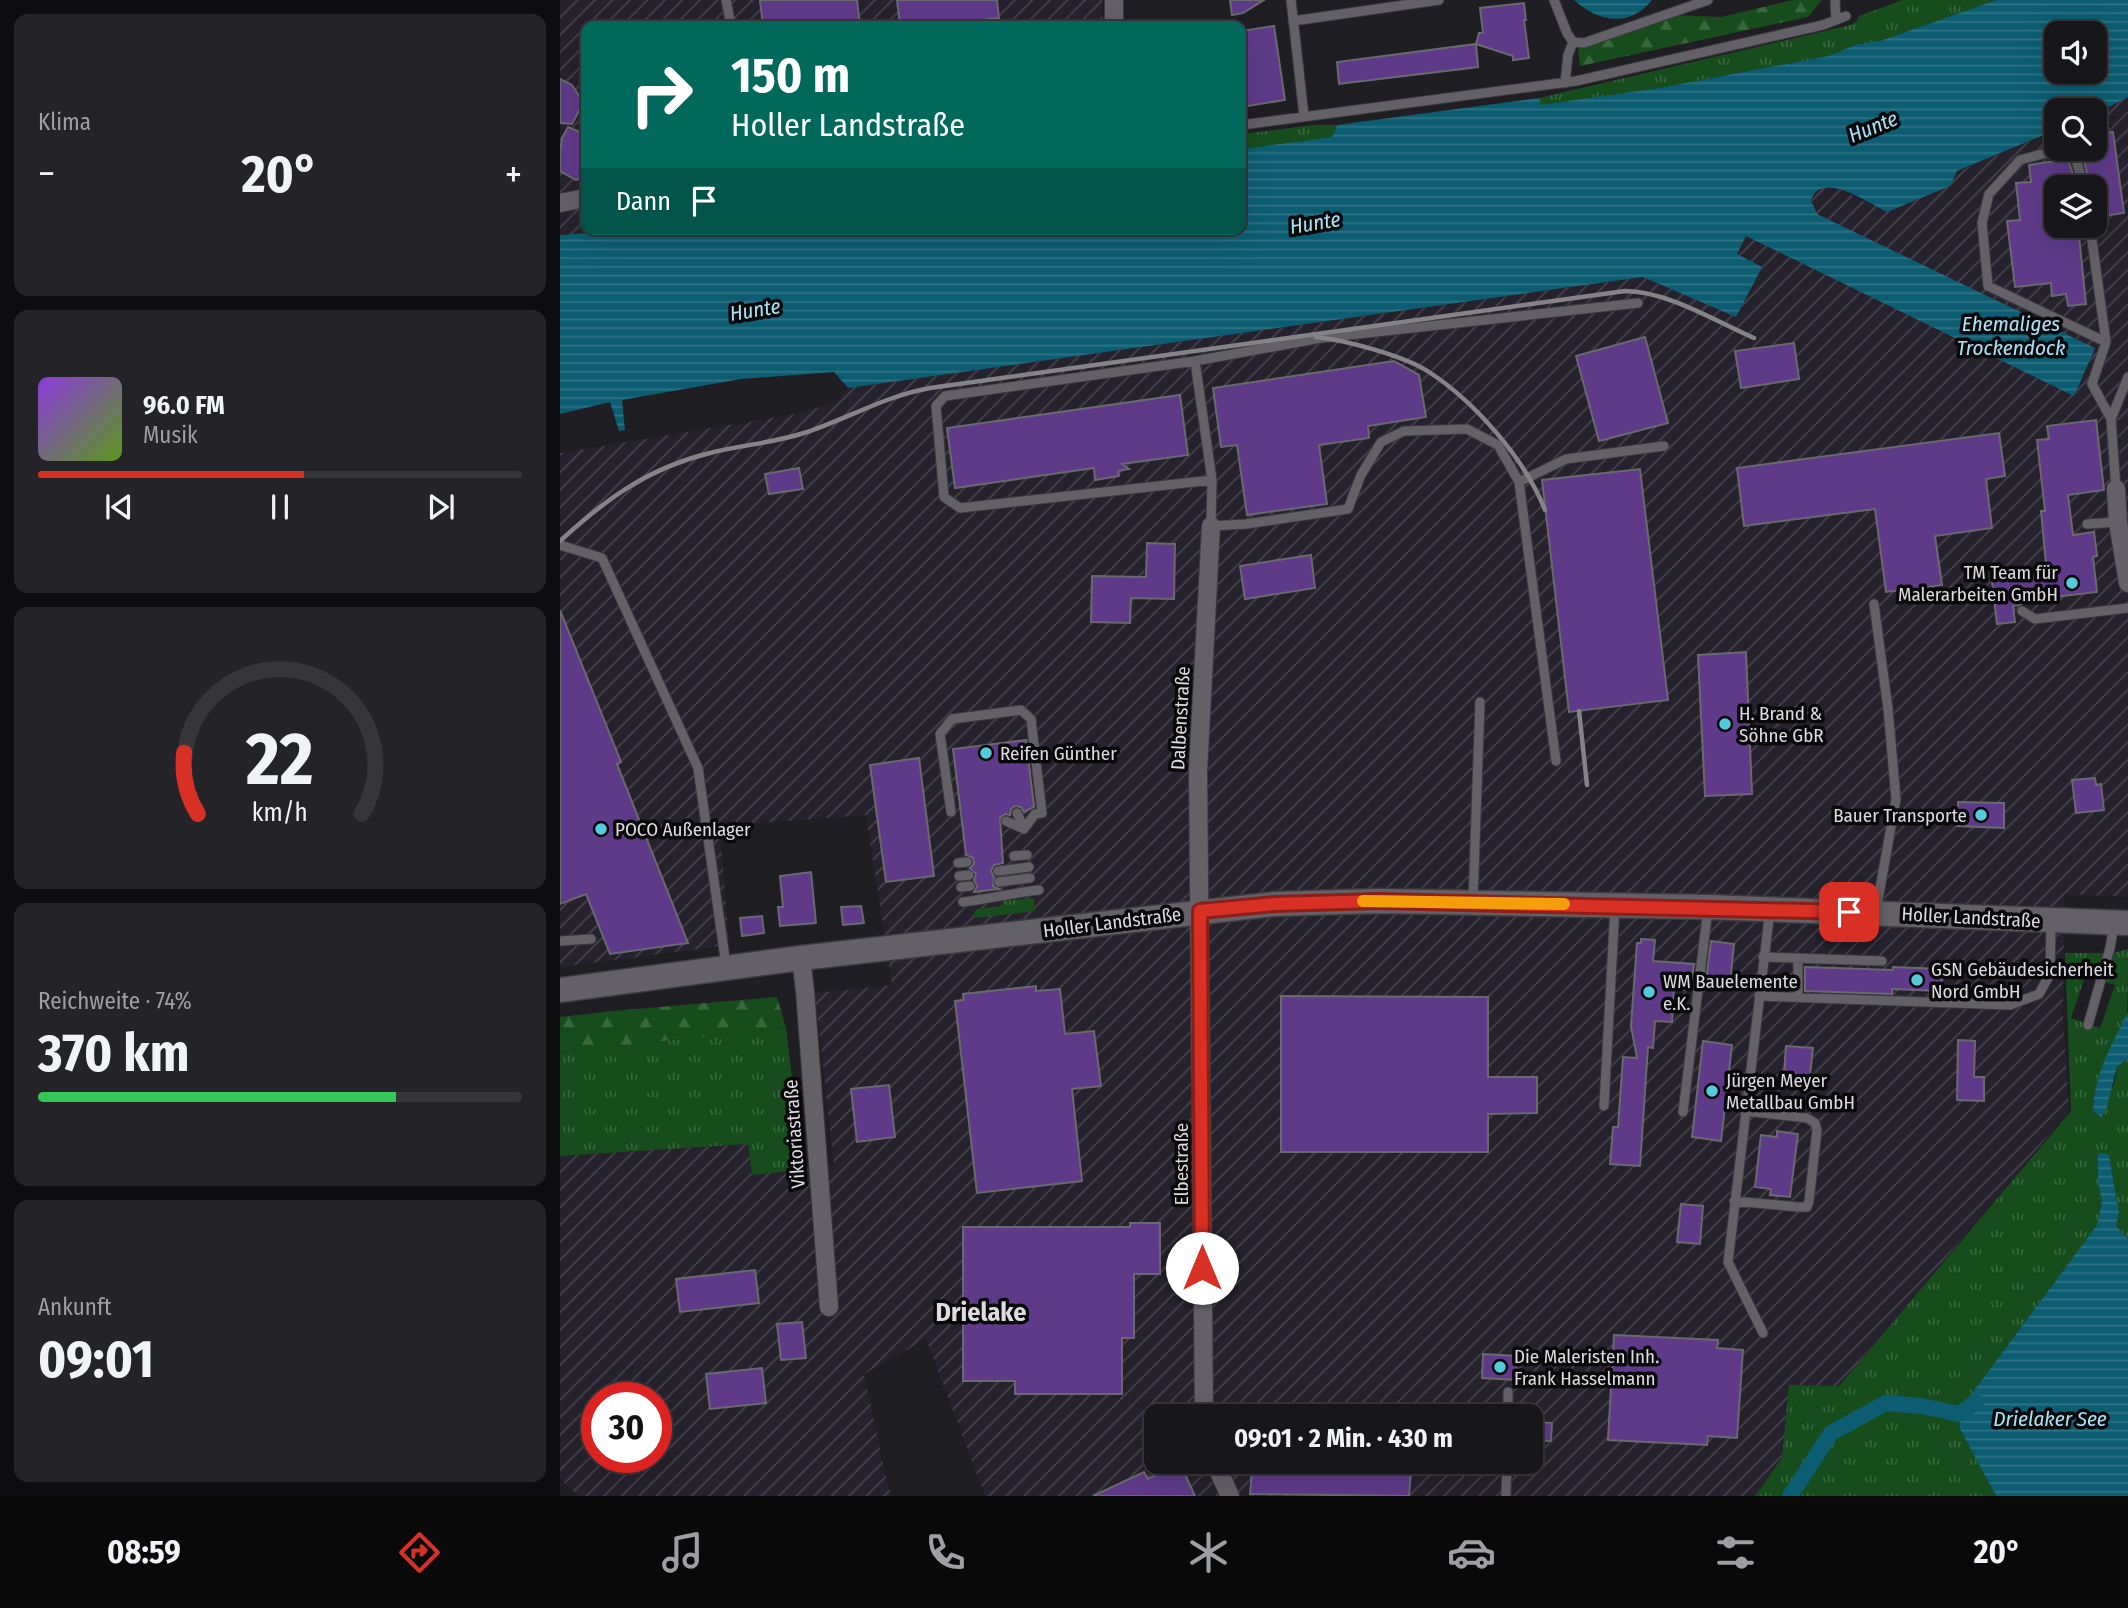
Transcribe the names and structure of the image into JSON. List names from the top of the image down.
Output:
{
  "streets": {
    "main road": ["Holler Landstraße"],
    "street": ["Dalbenstraße", "Viktoriastraße", "Elbestraße"]
  },
  "crossings": [
    ["Dalbenstraße", "Holler Landstraße"],
    ["Dalbenstraße", "Elbestraße"],
    ["Holler Landstraße", "Viktoriastraße"],
    ["Holler Landstraße", "Elbestraße"]
  ],
  "districts": ["Drielake"],
  "water": ["Hunte", "Ehemaliges Trockendock", "Drielaker See"],
  "places": [
    "TM Team für Malerarbeiten GmbH",
    "H. Brand & Söhne GbR",
    "Reifen Günther",
    "Bauer Transporte",
    "POCO Außenlager",
    "GSN Gebäudesicherheit Nord GmbH",
    "WM Bauelemente e.K.",
    "Jürgen Meyer Metallbau GmbH",
    "Die Maleristen Inh. Frank Hasselmann"
  ],
  "page": {
    "tile": [
      "Klima",
      ["Reichweite · 74%", "370 km"],
      ["Ankunft", "09:01"]
    ],
    "turn": ["150 m", "Holler Landstraße"],
    "heat": ["−", "20°", "+"],
    "then": "Dann",
    "song": ["96.0 FM", "Musik"],
    "limit": "30",
    "trip": "09:01 · 2 Min. · 430 m",
    "tabs": ["08:59", "20°"],
    "gauge": ["22", "km/h"]
  }
}
